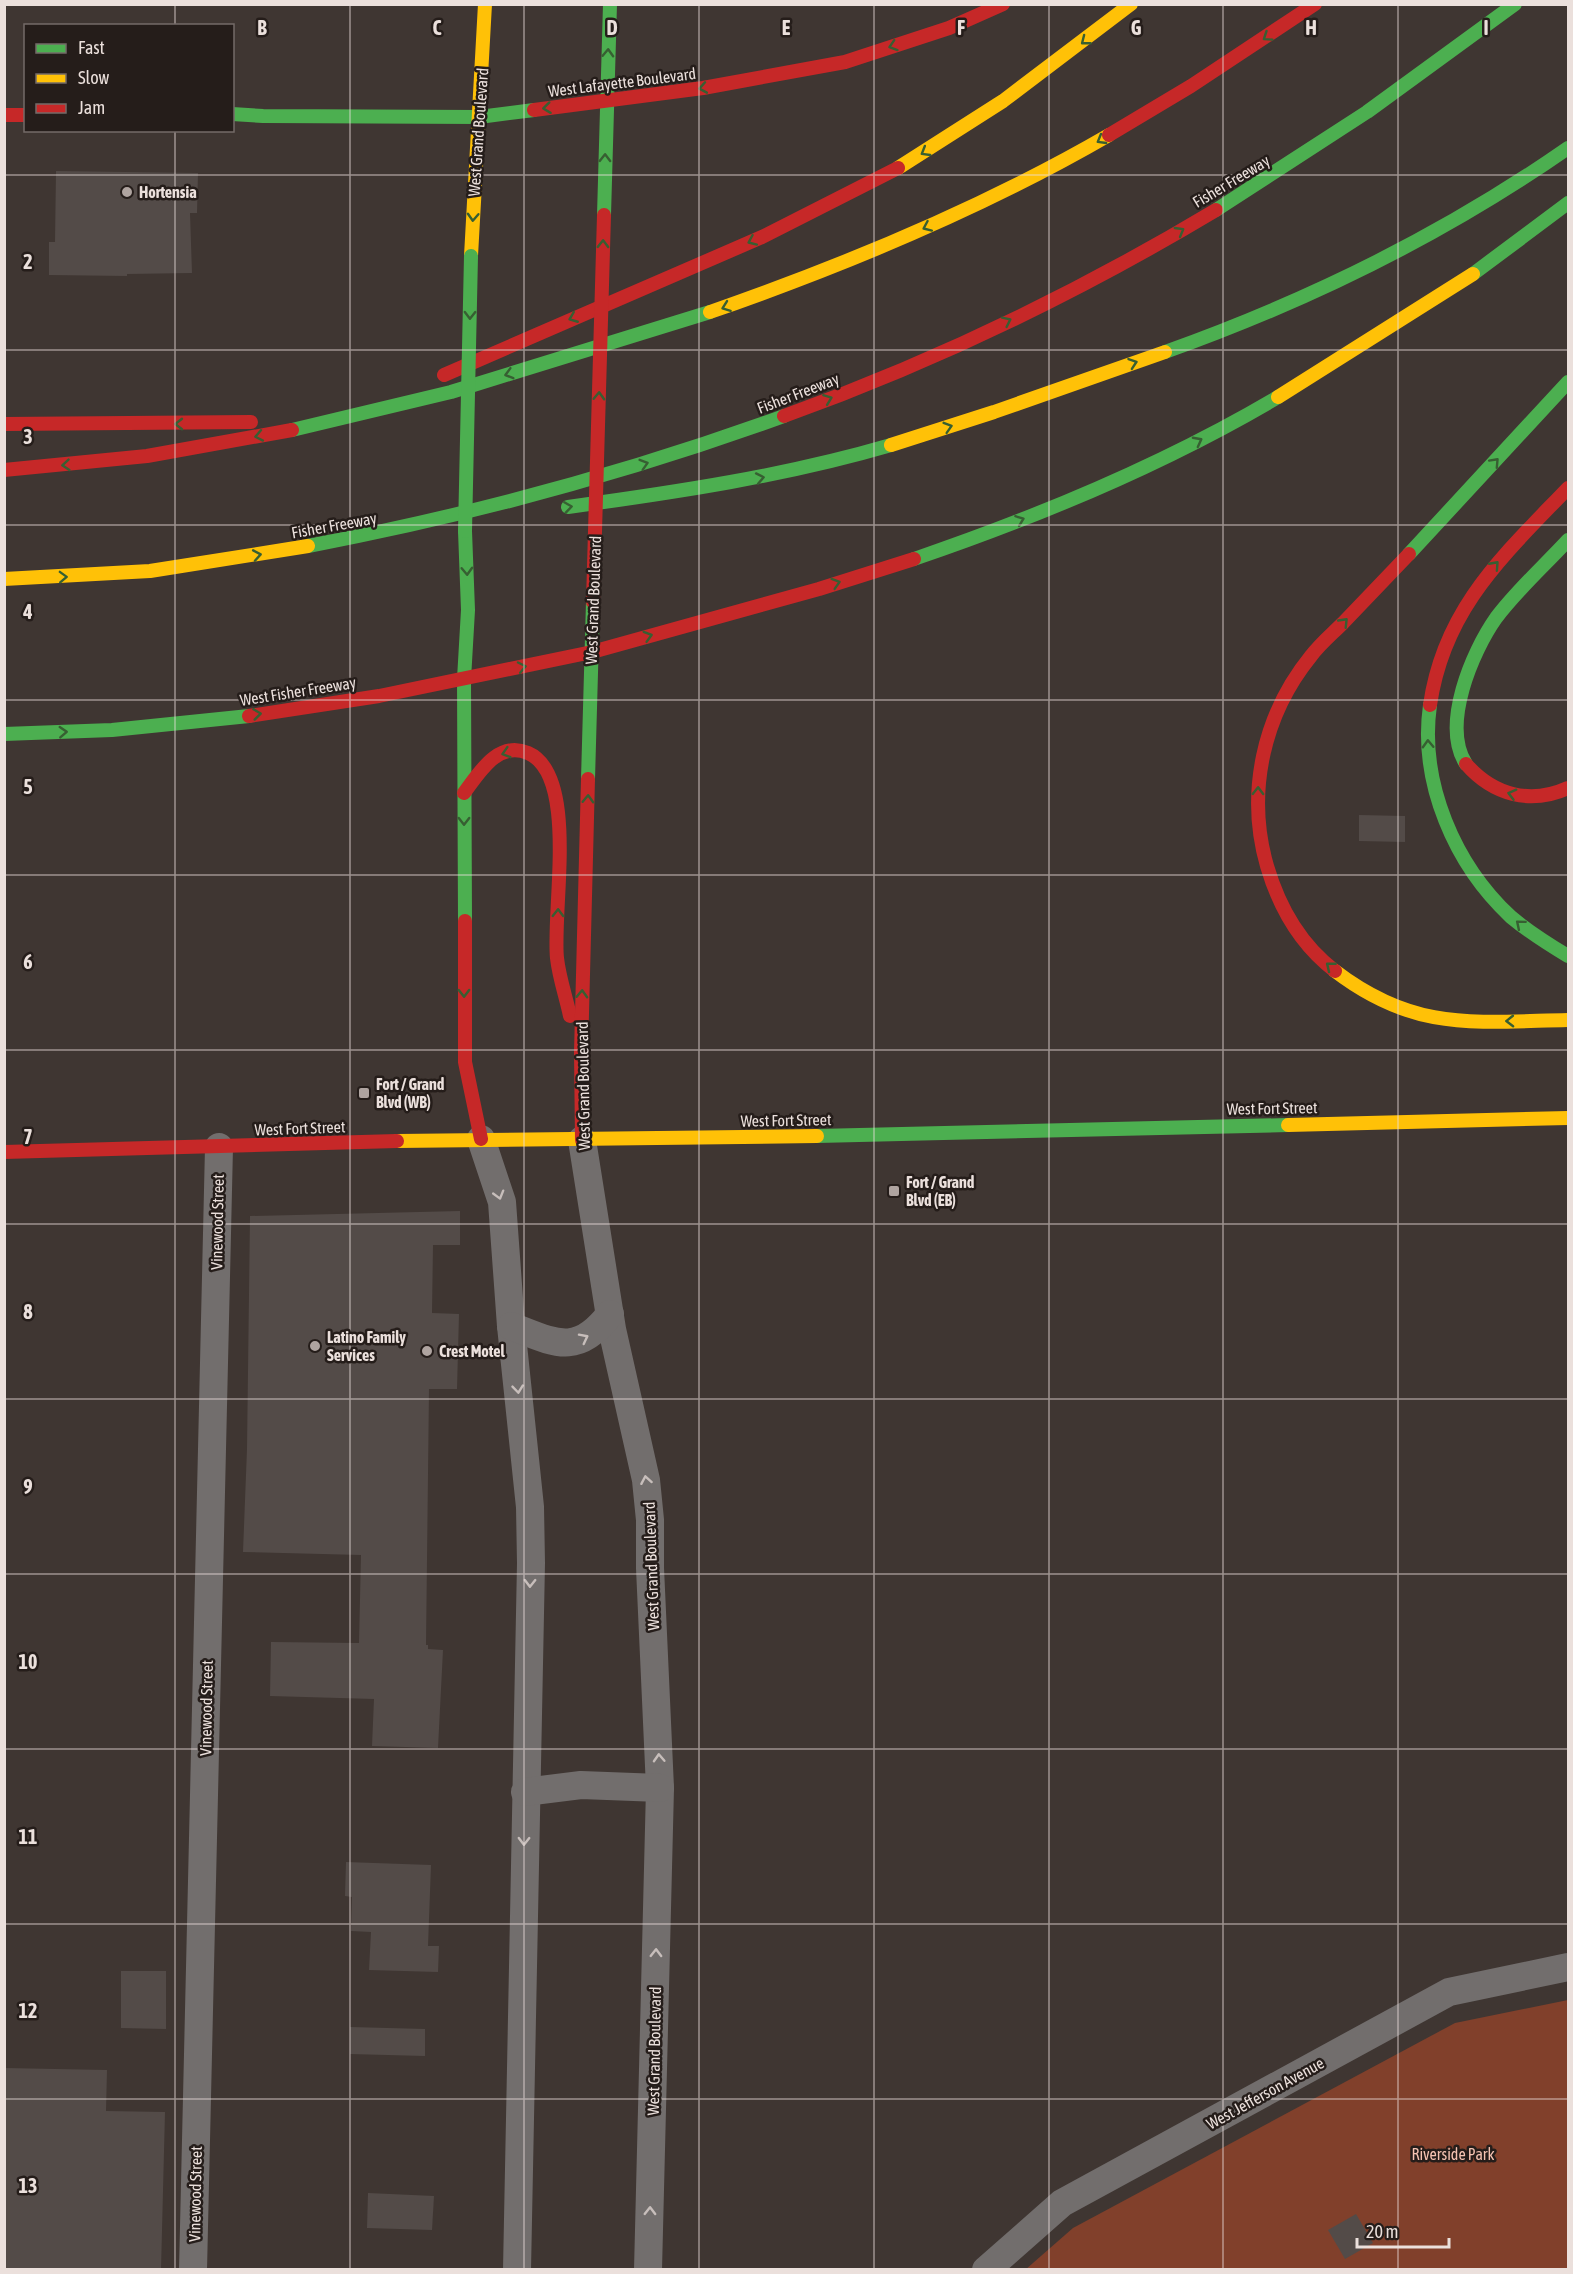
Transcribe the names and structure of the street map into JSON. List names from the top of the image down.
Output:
{
  "streets": {
    "main road": [
      "West Lafayette Boulevard",
      "West Grand Boulevard",
      "Fisher Freeway",
      "West Fisher Freeway",
      "West Fort Street"
    ],
    "street": ["Vinewood Street", "West Jefferson Avenue"]
  },
  "crossings": [
    ["West Lafayette Boulevard", "West Grand Boulevard"],
    ["West Grand Boulevard", "West Fisher Freeway"],
    ["West Grand Boulevard", "West Fort Street"],
    ["West Fort Street", "Vinewood Street"]
  ],
  "parks": ["Riverside Park"],
  "places": {
    "other": ["Hortensia", "Latino Family Services", "Crest Motel"],
    "transit": ["Fort / Grand Blvd (WB)", "Fort / Grand Blvd (EB)"]
  },
  "legend": ["Fast", "Slow", "Jam"],
  "scale_bar": "20 m",
  "grid": {
    "columns": [
      "B",
      "C",
      "D",
      "E",
      "F",
      "G",
      "H",
      "I"
    ],
    "rows": [
      "2",
      "3",
      "4",
      "5",
      "6",
      "7",
      "8",
      "9",
      "10",
      "11",
      "12",
      "13"
    ]
  }
}
